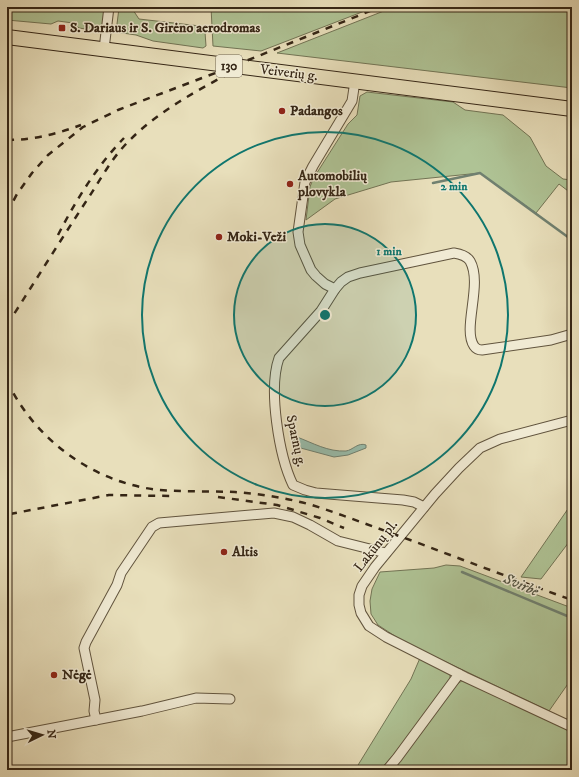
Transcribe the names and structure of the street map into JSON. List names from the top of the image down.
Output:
{
  "streets": {
    "main road": ["130", "Veiverių g."],
    "street": ["Sparnų g.", "Lakūnų pl."]
  },
  "crossings": [
    ["Sparnų g.", "Lakūnų pl."]
  ],
  "water": ["Svirbė"],
  "places": {
    "transit": ["S. Dariaus ir S. Girėno aerodromas"],
    "other": [
      "Padangos",
      "Automobilių plovykla",
      "Moki-Veži",
      "Altis",
      "Nėgė"
    ]
  },
  "north": "right",
  "rings": ["2 min", "1 min"]
}
